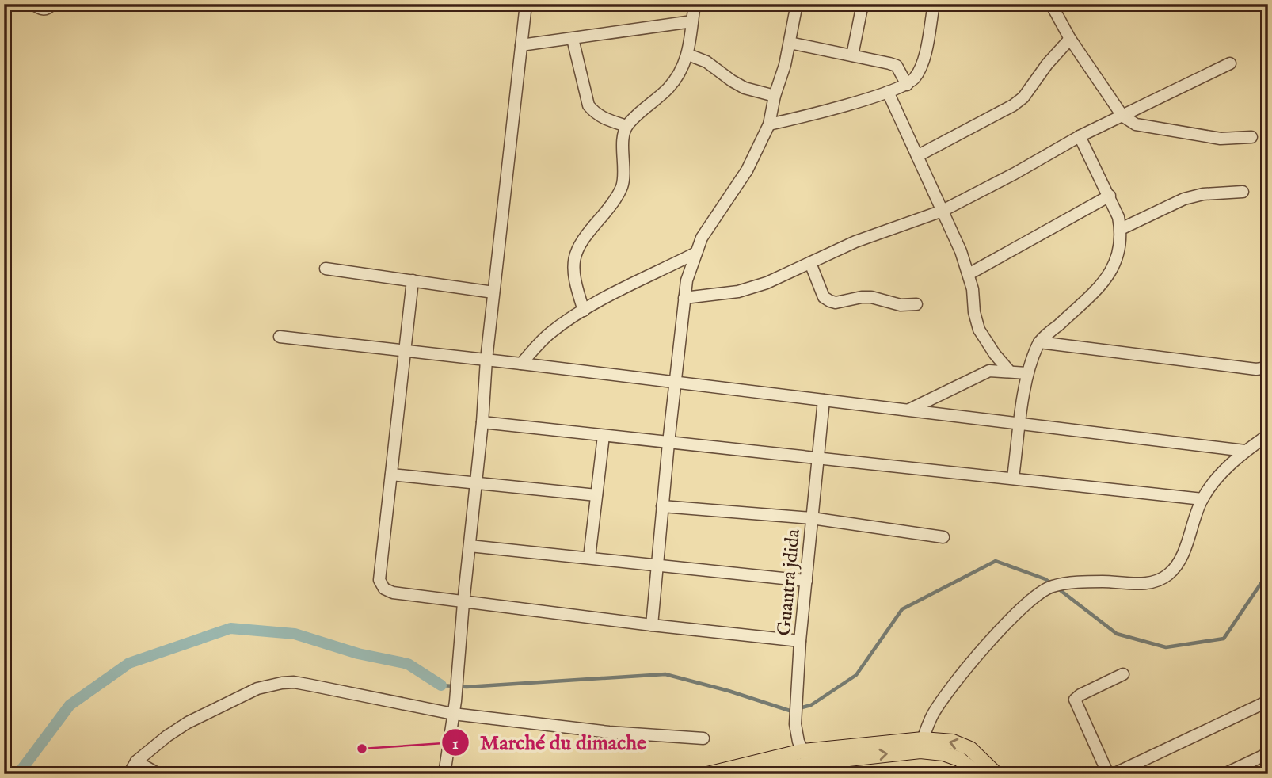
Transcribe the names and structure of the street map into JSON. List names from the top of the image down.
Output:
{
  "streets": {
    "street": ["Guantra jdida"]
  },
  "places": ["Marché du dimache"]
}
